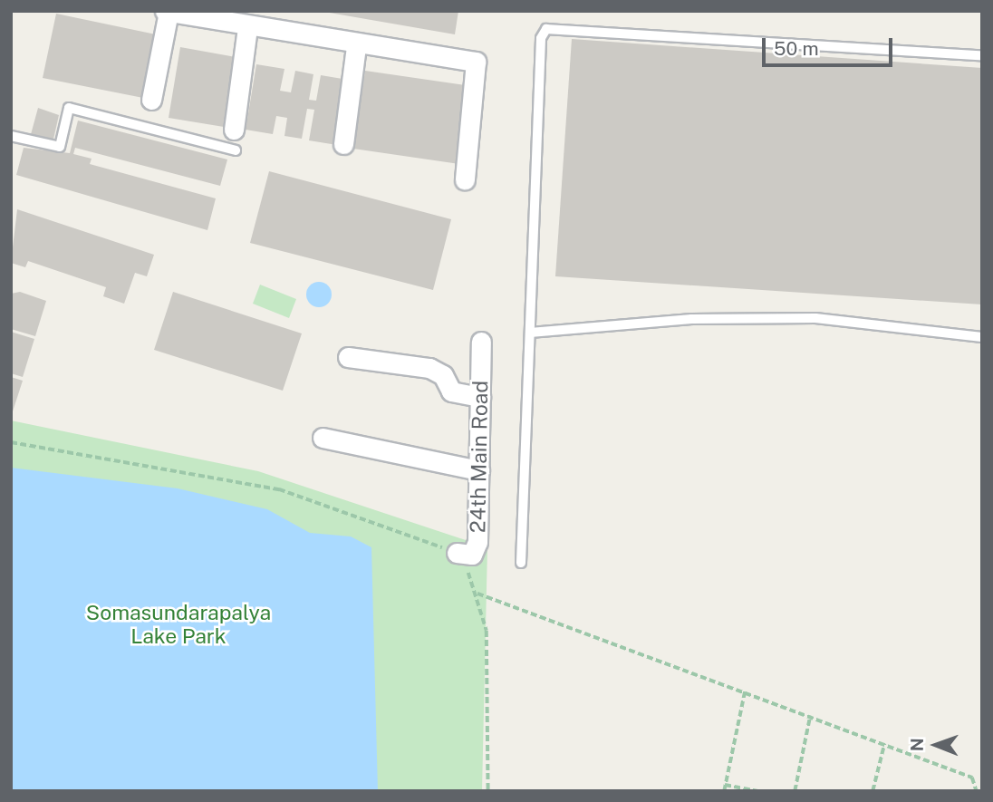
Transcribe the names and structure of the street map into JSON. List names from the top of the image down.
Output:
{
  "streets": {
    "street": ["24th Main Road"]
  },
  "parks": ["Somasundarapalya Lake Park"],
  "scale_bar": "50 m",
  "north": "left"
}
